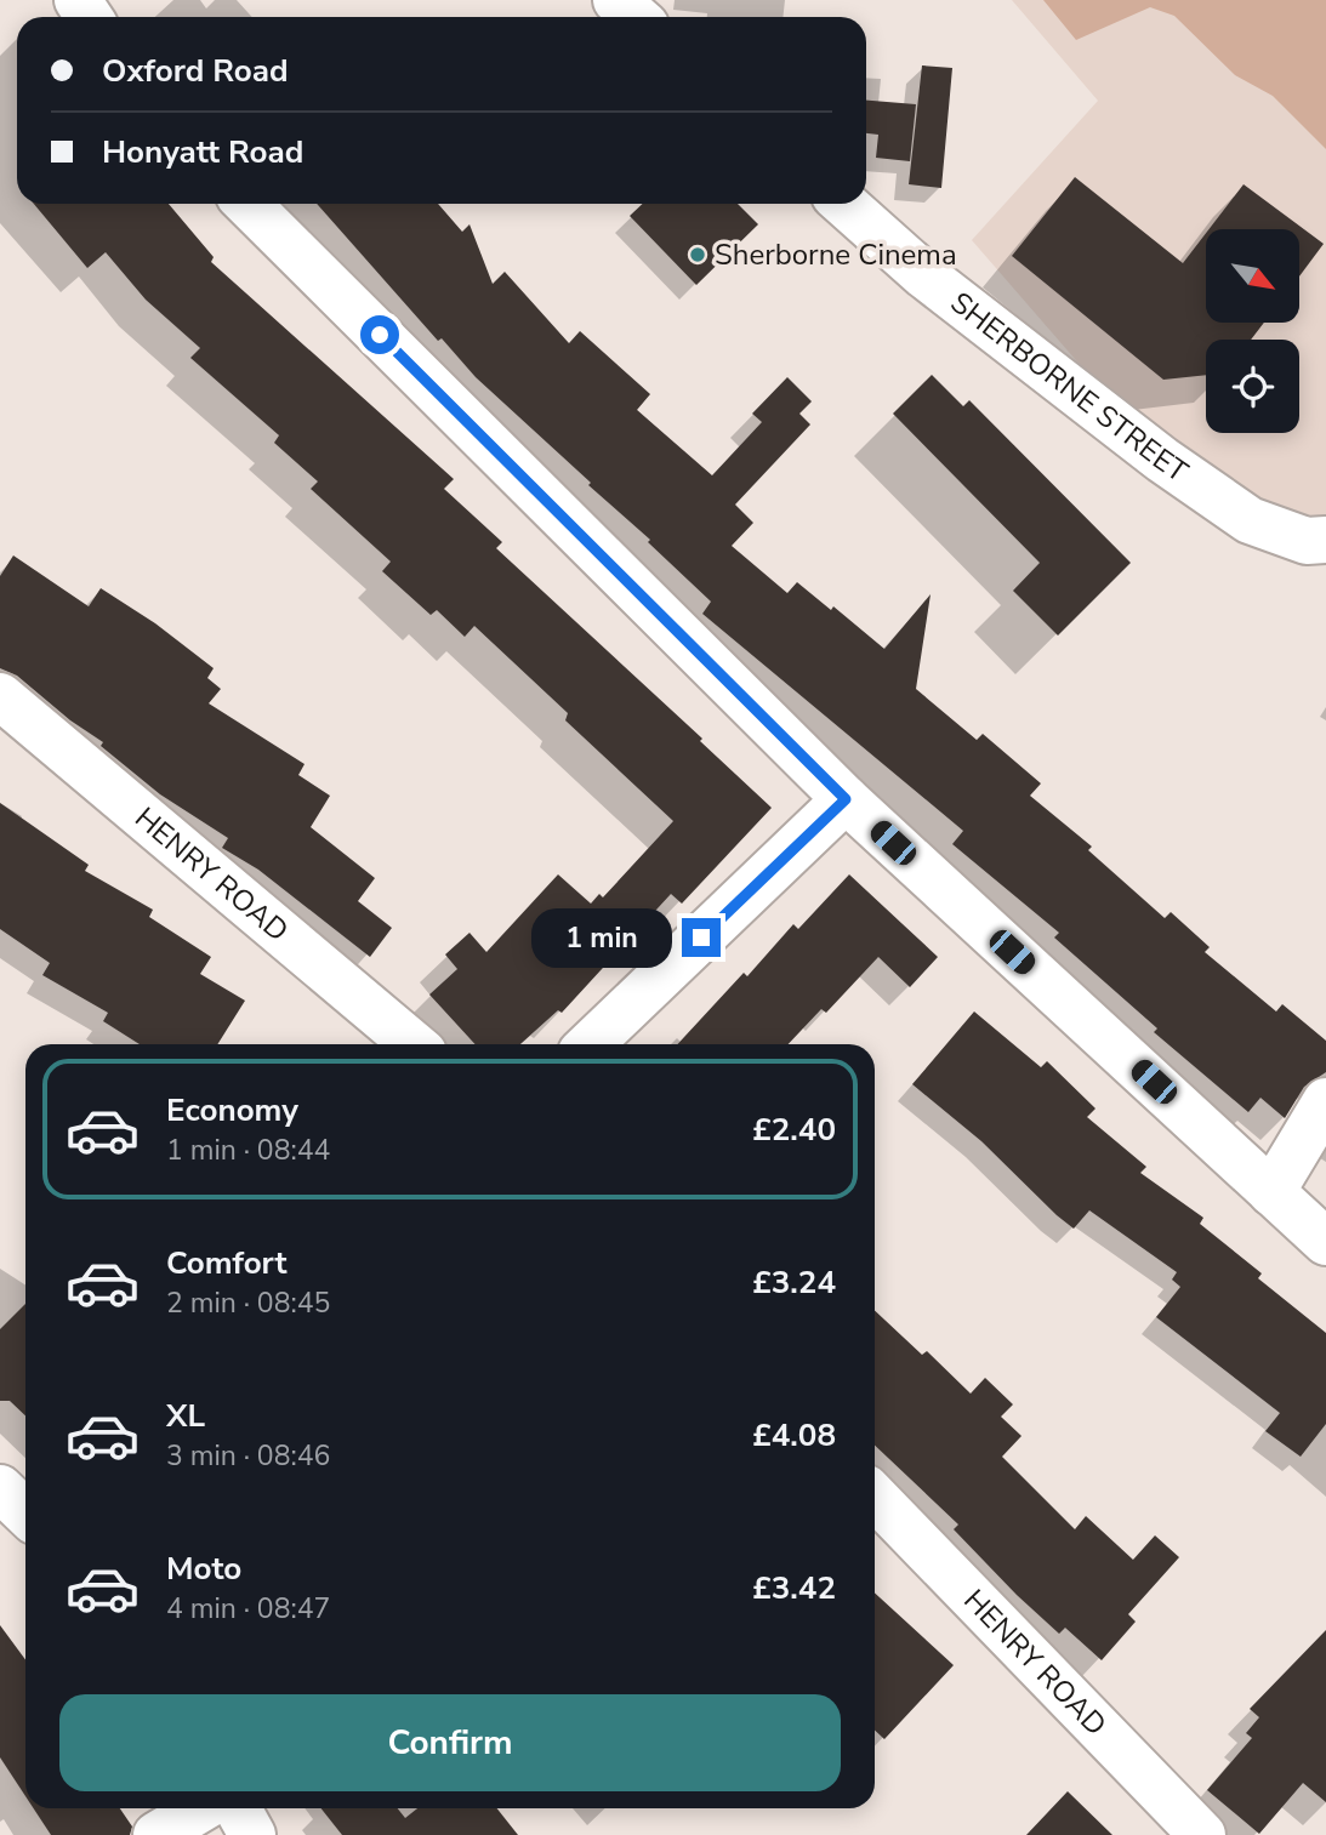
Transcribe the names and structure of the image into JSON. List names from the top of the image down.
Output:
{
  "streets": {
    "street": ["SHERBORNE STREET", "HENRY ROAD"]
  },
  "places": ["Sherborne Cinema"],
  "north": "bottom right",
  "page": {
    "banner": ["Oxford Road", "Honyatt Road"],
    "bubble": "1 min",
    "list": [
      {
        "name": "Economy",
        "note": "1 min · 08:44",
        "value": "£2.40"
      },
      {
        "name": "Comfort",
        "note": "2 min · 08:45",
        "value": "£3.24"
      },
      {
        "name": "XL",
        "note": "3 min · 08:46",
        "value": "£4.08"
      },
      {
        "name": "Moto",
        "note": "4 min · 08:47",
        "value": "£3.42"
      }
    ],
    "buttons": "Confirm"
  }
}
